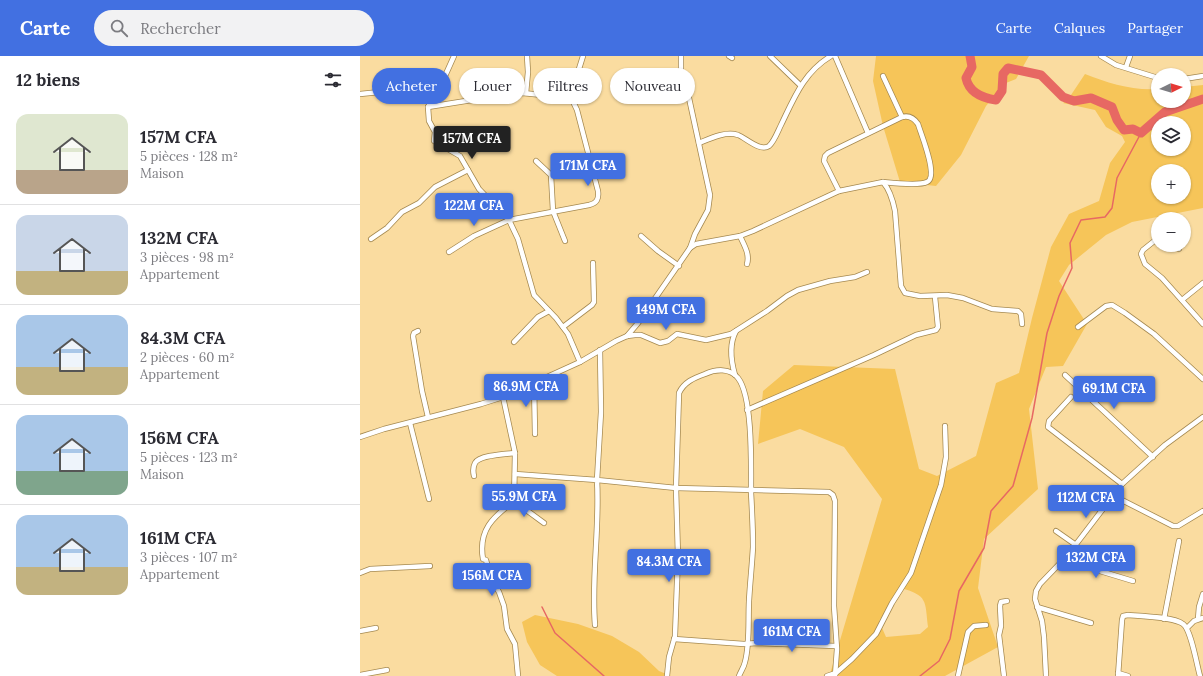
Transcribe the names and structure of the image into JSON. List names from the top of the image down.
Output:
{
  "north": "right",
  "page": {
    "header": "Carte",
    "search": "Rechercher",
    "nav": ["Carte", "Calques", "Partager"],
    "heading": "12 biens",
    "map_buttons": ["+", "−"],
    "chip": [
      "Acheter",
      "Louer",
      "Filtres",
      "Nouveau"
    ],
    "list": [
      {
        "name": "157M CFA",
        "note": "5 pièces · 128 m² · Maison"
      },
      {
        "name": "132M CFA",
        "note": "3 pièces · 98 m² · Appartement"
      },
      {
        "name": "84.3M CFA",
        "note": "2 pièces · 60 m² · Appartement"
      },
      {
        "name": "156M CFA",
        "note": "5 pièces · 123 m² · Maison"
      },
      {
        "name": "161M CFA",
        "note": "3 pièces · 107 m² · Appartement"
      }
    ],
    "price": [
      "157M CFA",
      "171M CFA",
      "122M CFA",
      "149M CFA",
      "86.9M CFA",
      "69.1M CFA",
      "55.9M CFA",
      "112M CFA",
      "132M CFA",
      "84.3M CFA",
      "156M CFA",
      "161M CFA"
    ]
  }
}
